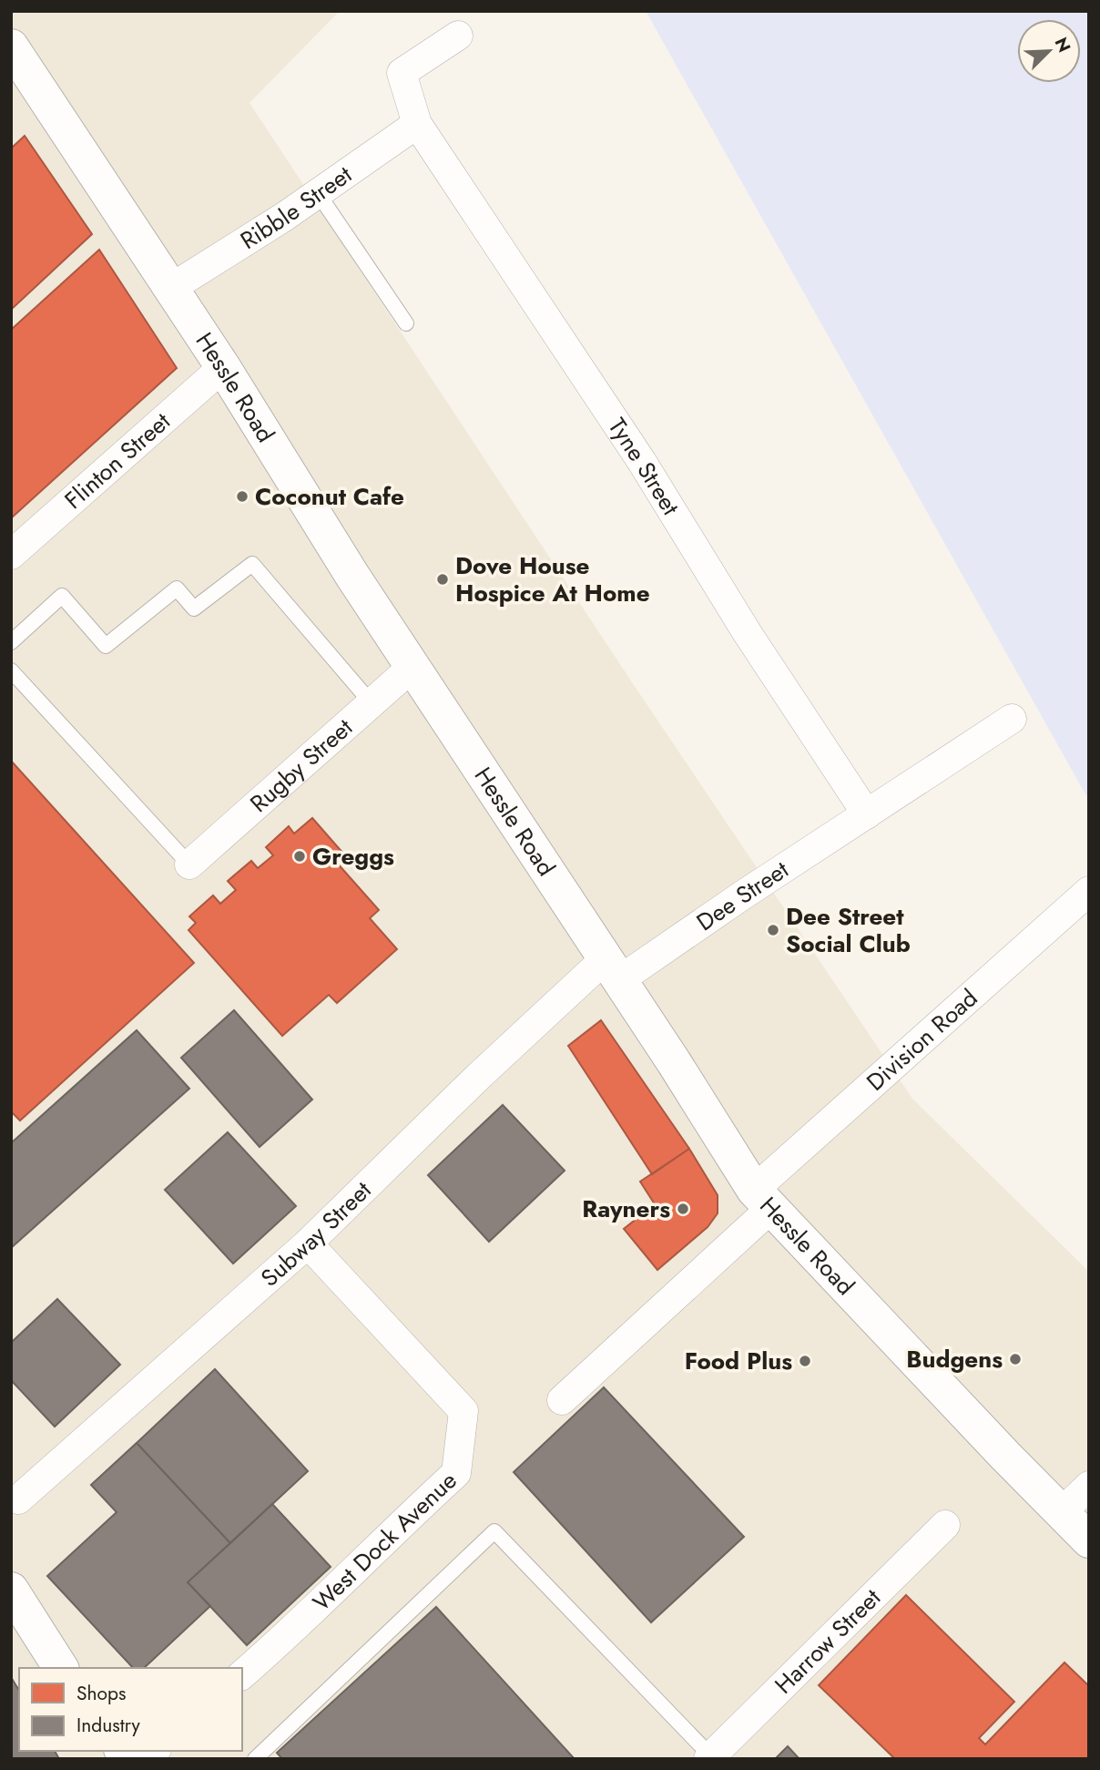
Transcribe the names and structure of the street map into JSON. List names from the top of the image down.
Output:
{
  "streets": {
    "street": [
      "Ribble Street",
      "Hessle Road",
      "Flinton Street",
      "Tyne Street",
      "Rugby Street",
      "Dee Street",
      "Division Road",
      "Subway Street",
      "West Dock Avenue",
      "Harrow Street"
    ]
  },
  "crossings": [
    ["Ribble Street", "Hessle Road"],
    ["Ribble Street", "Tyne Street"],
    ["Hessle Road", "Flinton Street"],
    ["Hessle Road", "Rugby Street"],
    ["Hessle Road", "Dee Street"],
    ["Hessle Road", "Division Road"],
    ["Hessle Road", "Subway Street"],
    ["Tyne Street", "Dee Street"],
    ["Dee Street", "Subway Street"],
    ["Subway Street", "West Dock Avenue"]
  ],
  "places": [
    "Coconut Cafe",
    "Dove House Hospice At Home",
    "Greggs",
    "Dee Street Social Club",
    "Rayners",
    "Budgens",
    "Food Plus"
  ],
  "legend": ["Shops", "Industry"],
  "north": "top right"
}
